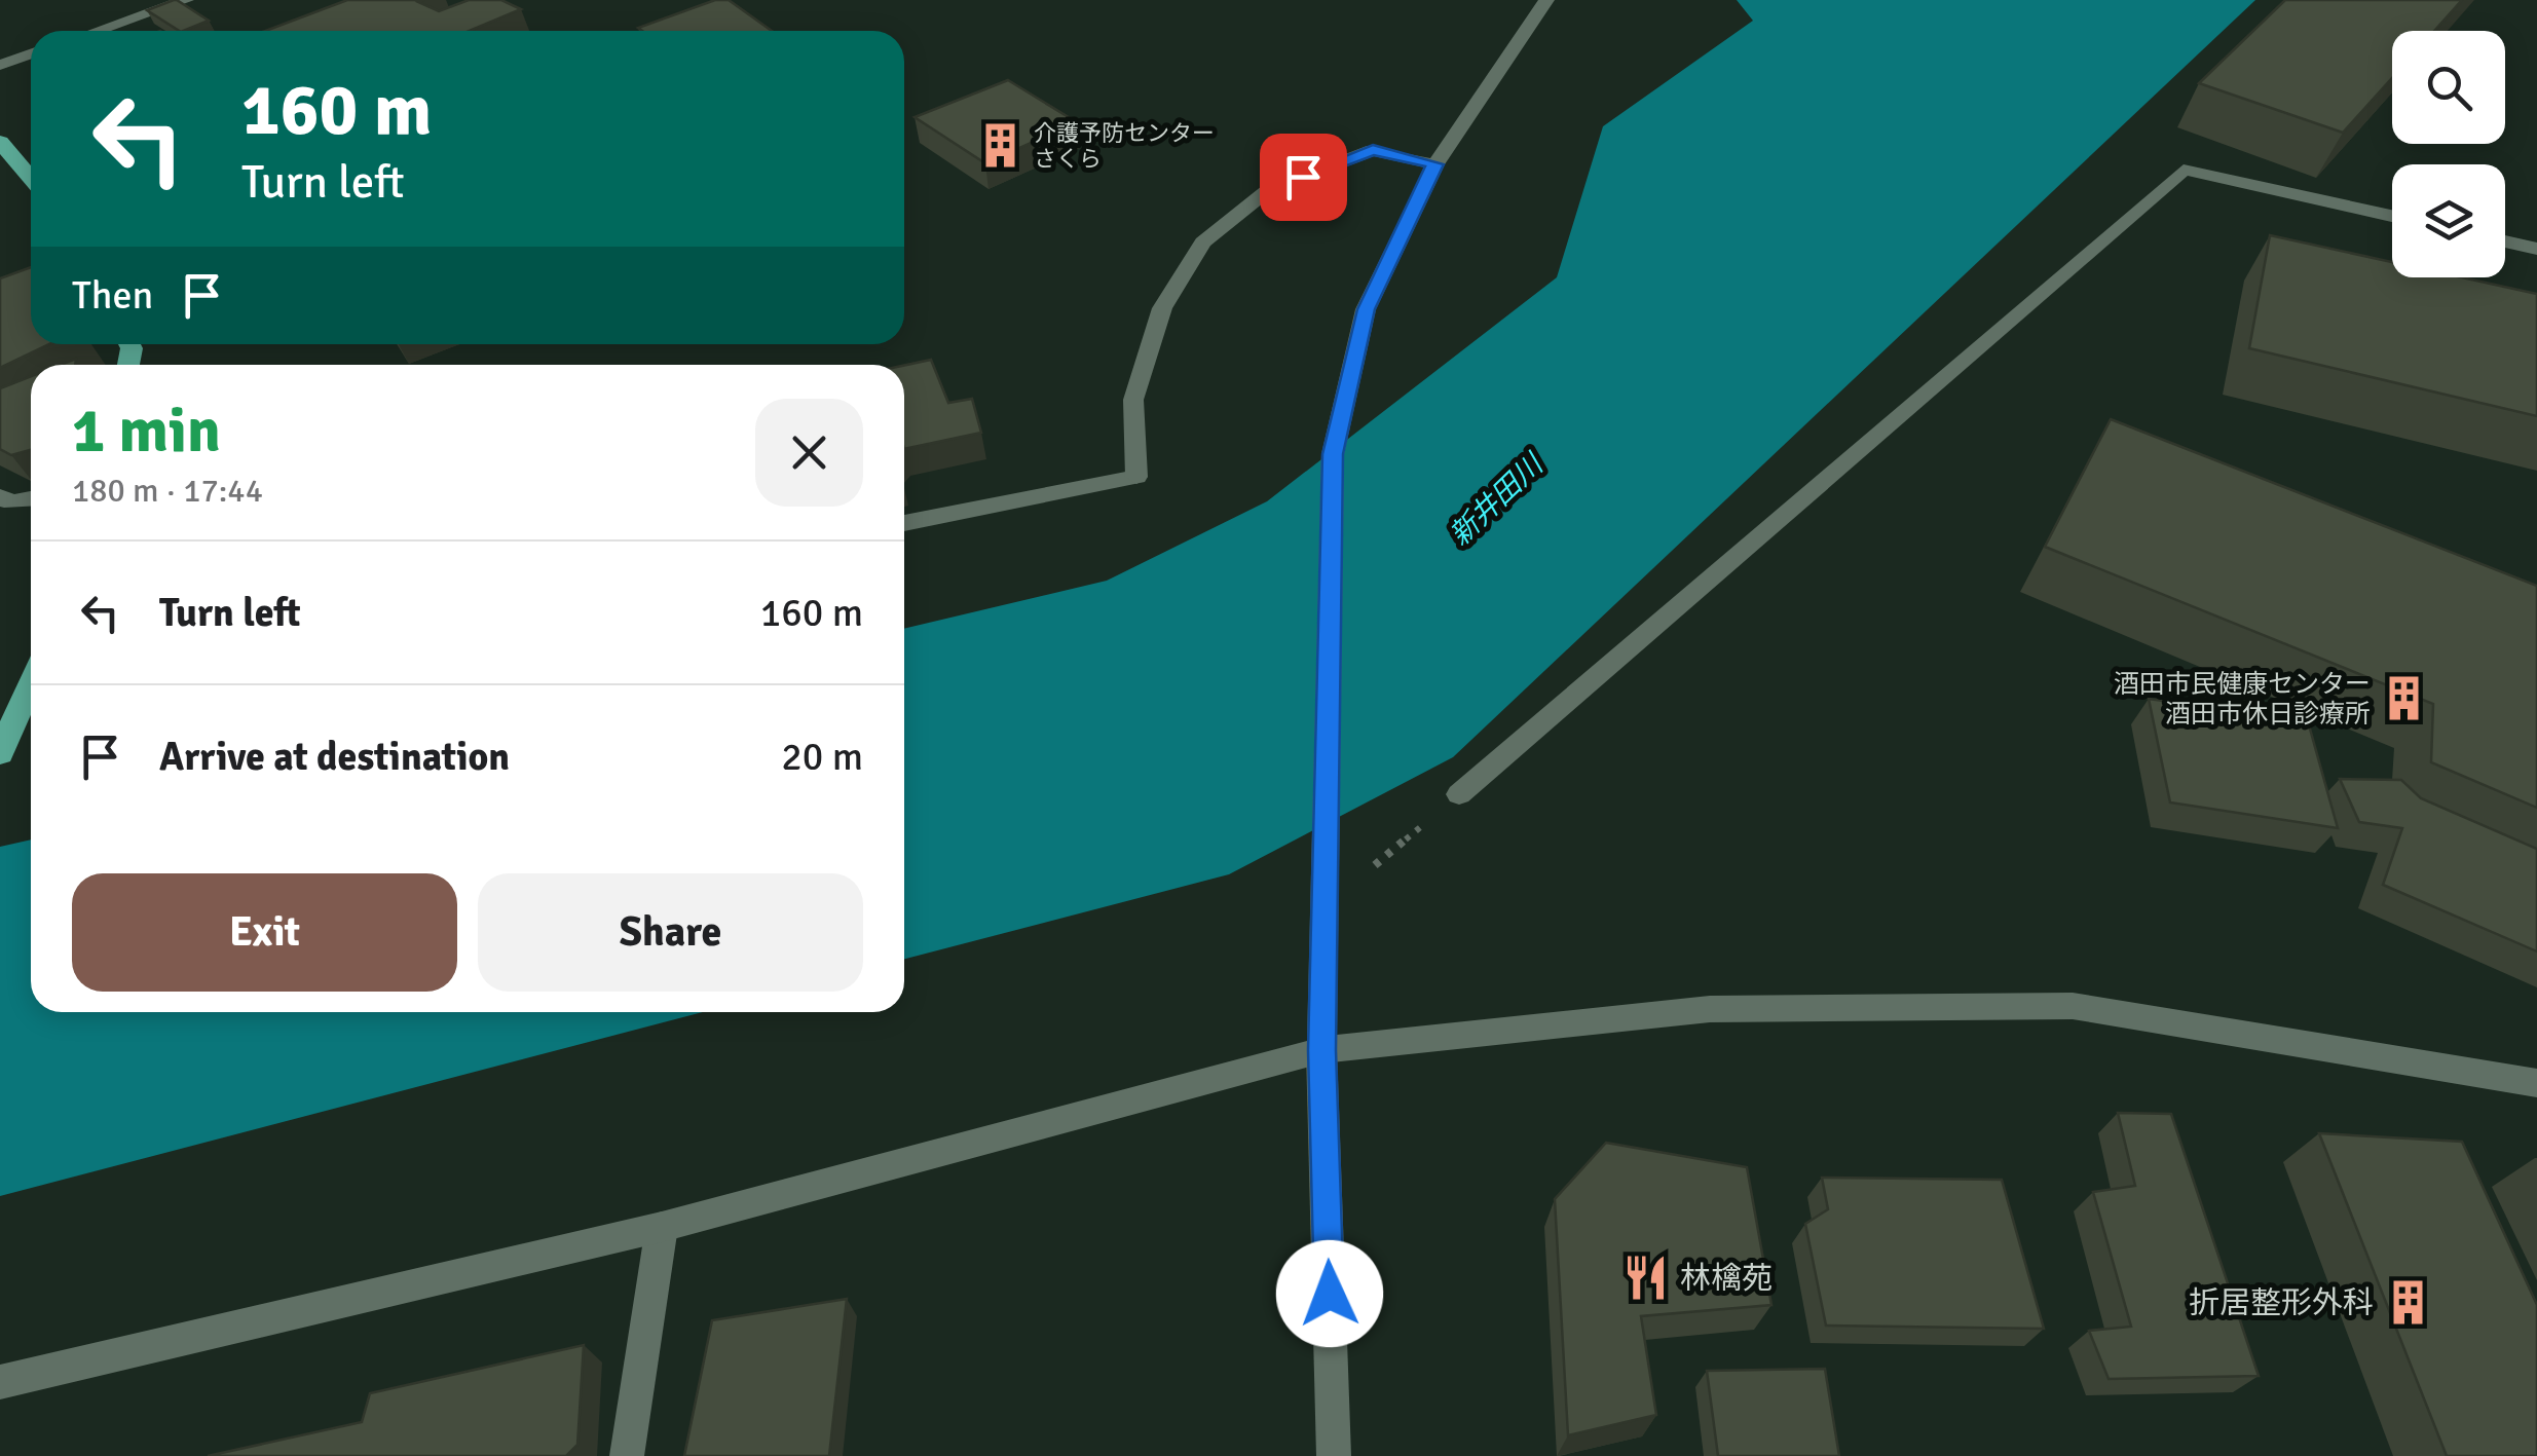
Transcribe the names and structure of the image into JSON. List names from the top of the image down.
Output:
{
  "water": ["新井田川"],
  "places": {
    "building": ["介護予防センター さくら", "酒田市民健康センター 酒田市休日診療所", "折居整形外科"],
    "restaurant": ["林檎苑"]
  },
  "page": {
    "turn": ["160 m", "Turn left"],
    "then": "Then",
    "heading": ["1 min", "180 m · 17:44"],
    "list": [
      {
        "name": "Turn left",
        "value": "160 m"
      },
      {
        "name": "Arrive at destination",
        "value": "20 m"
      }
    ],
    "buttons": ["Exit", "Share"]
  }
}
